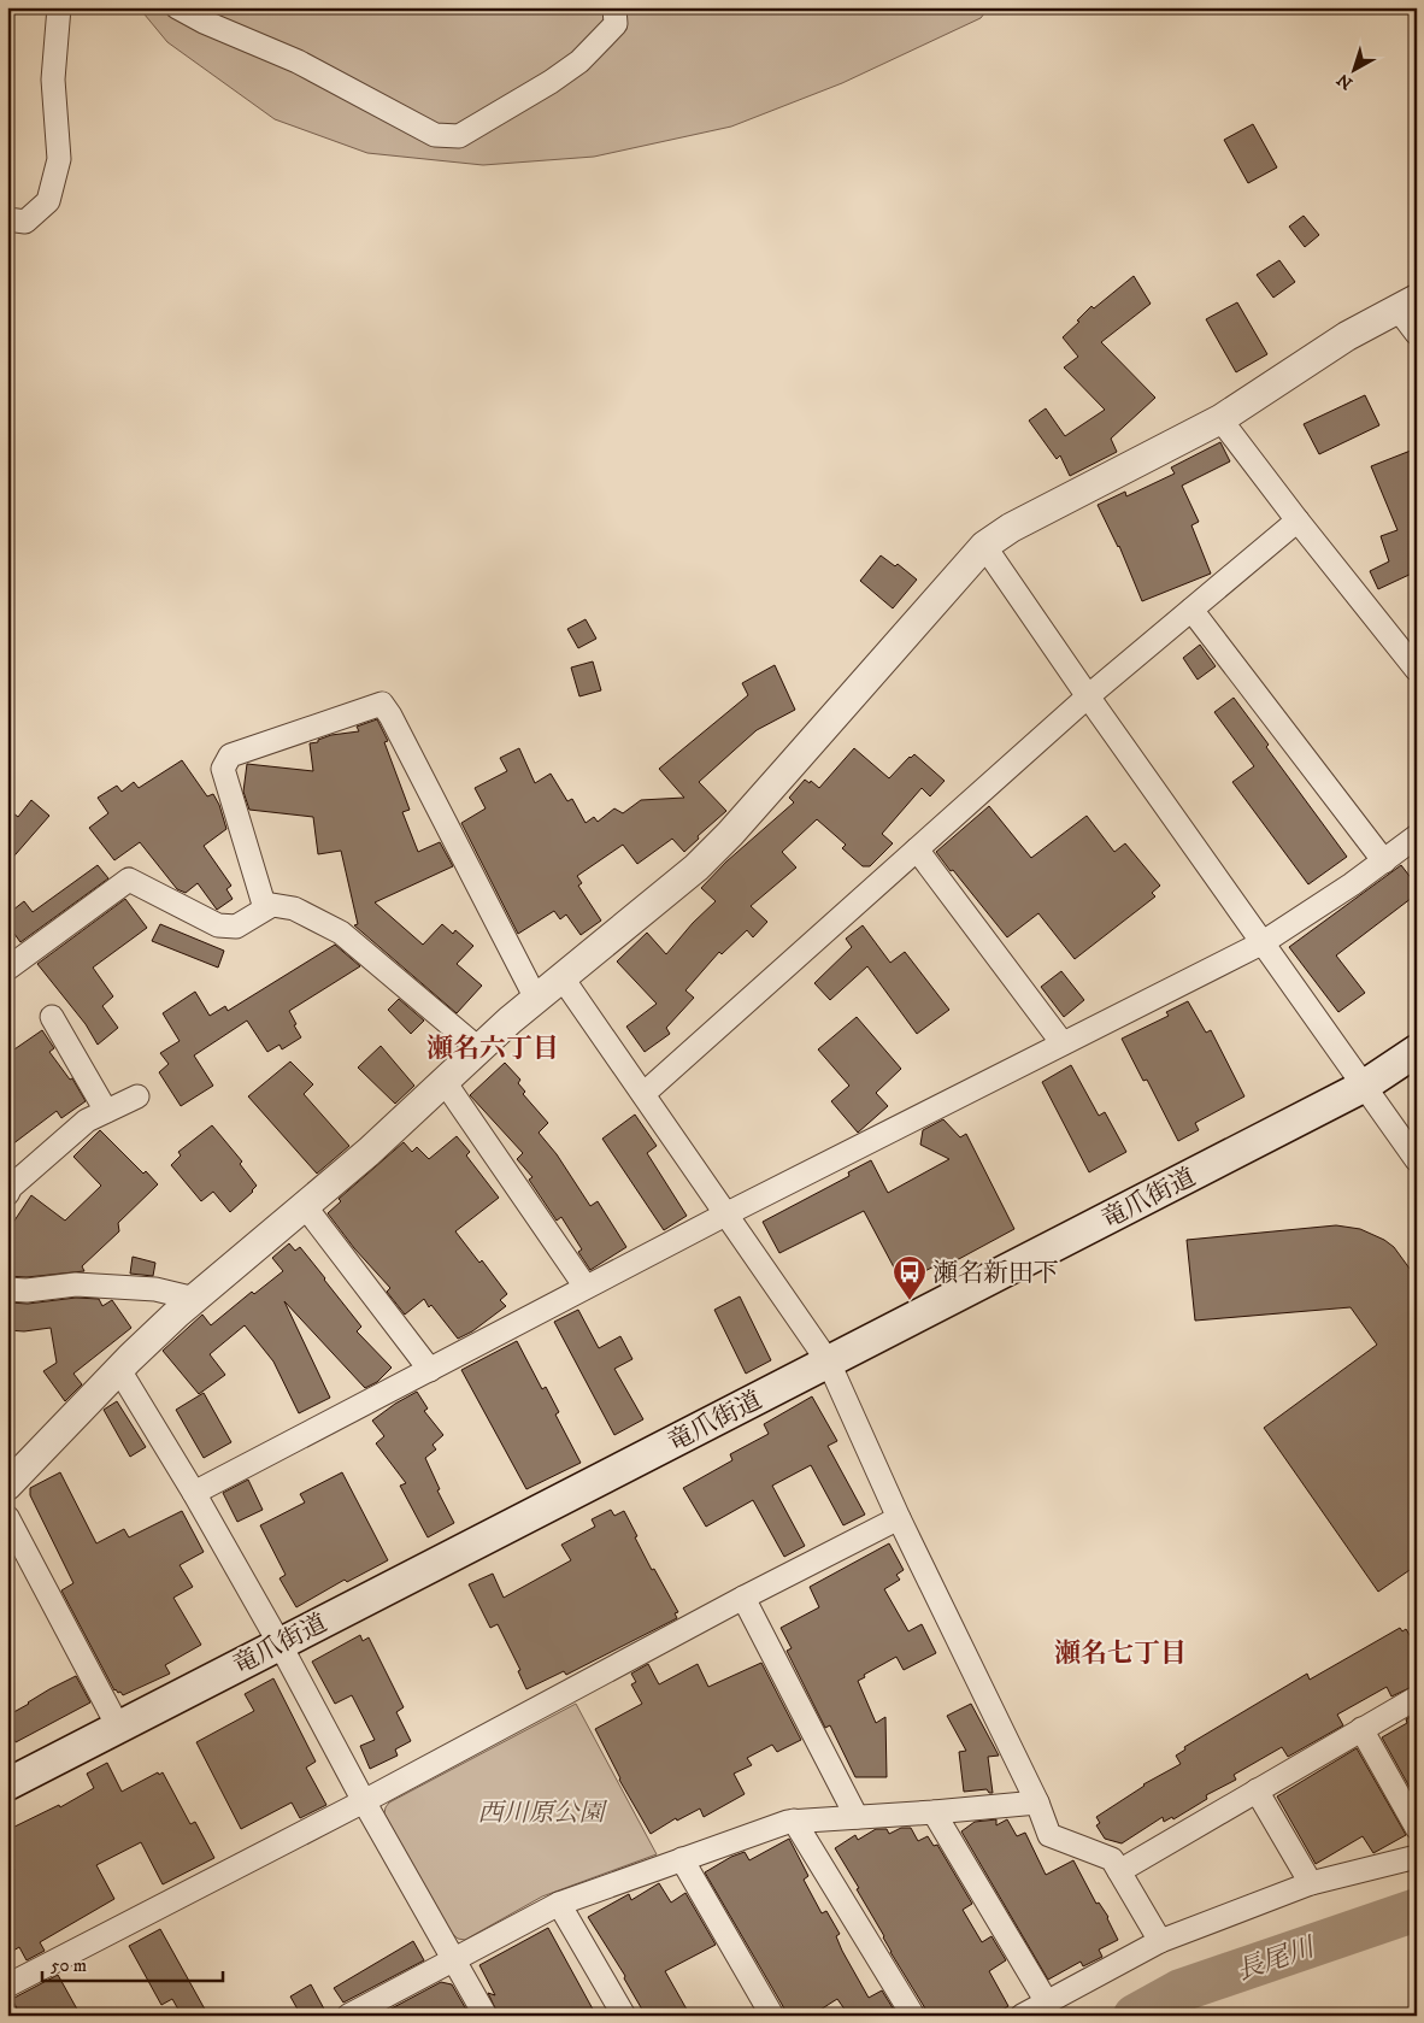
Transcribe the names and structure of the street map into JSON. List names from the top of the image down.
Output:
{
  "streets": {
    "main road": ["竜爪街道"]
  },
  "districts": ["瀬名六丁目", "瀬名七丁目"],
  "water": ["長尾川"],
  "parks": ["西川原公園"],
  "places": {
    "bus stop": ["瀬名新田下"]
  },
  "scale_bar": "50 m",
  "north": "bottom left"
}
